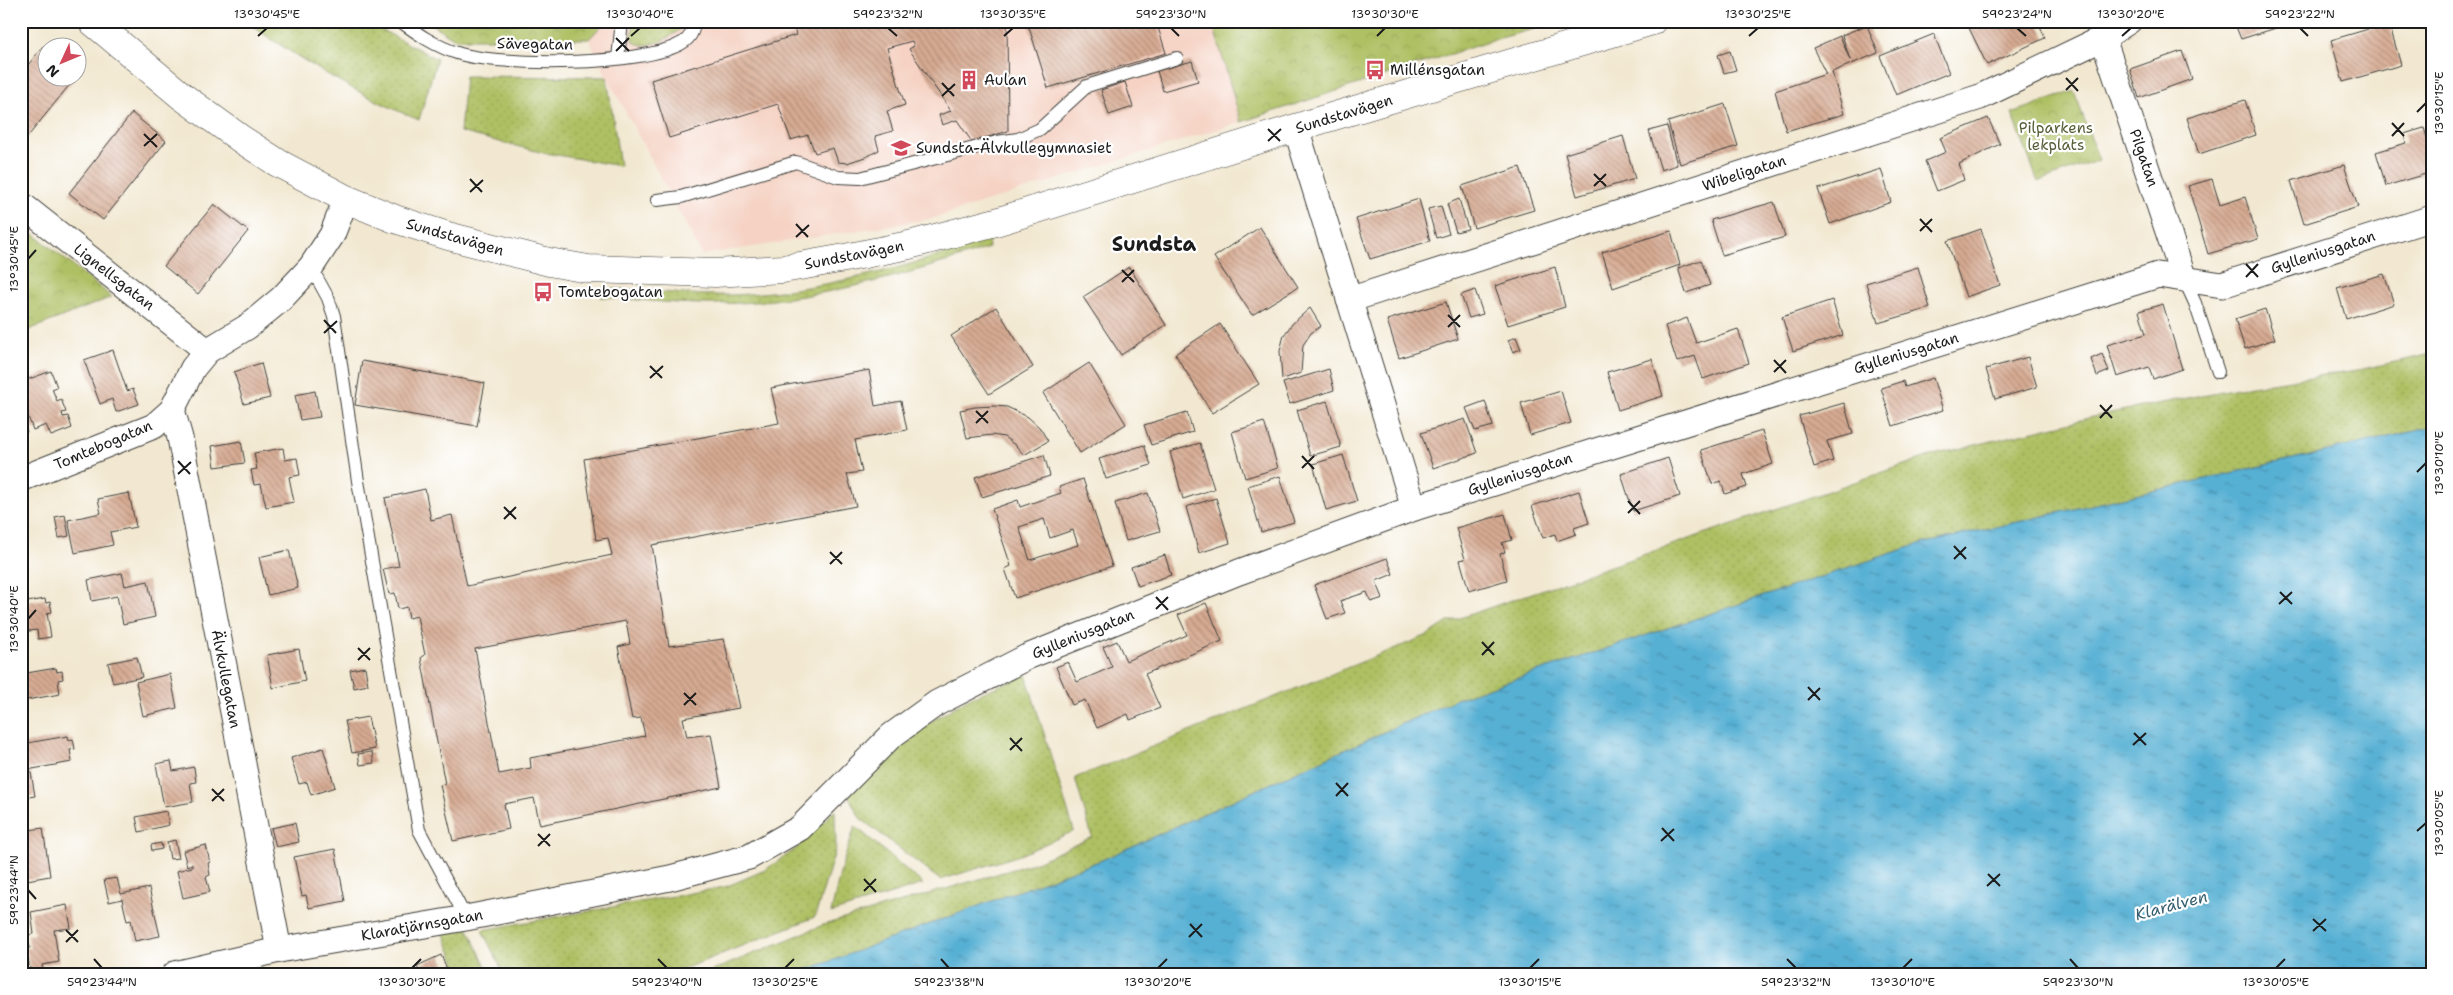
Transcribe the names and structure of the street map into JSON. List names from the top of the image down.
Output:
{
  "streets": {
    "street": [
      "Sundstavägen",
      "Pilgatan",
      "Wibeligatan",
      "Gylleniusgatan",
      "Lignellsgatan",
      "Tomtebogatan",
      "Älvkullegatan",
      "Klaratjärnsgatan"
    ],
    "lane": ["Sävegatan"]
  },
  "crossings": [
    ["Sundstavägen", "Tomtebogatan"],
    ["Pilgatan", "Wibeligatan"],
    ["Pilgatan", "Gylleniusgatan"],
    ["Gylleniusgatan", "Klaratjärnsgatan"],
    ["Lignellsgatan", "Tomtebogatan"],
    ["Tomtebogatan", "Älvkullegatan"],
    ["Älvkullegatan", "Klaratjärnsgatan"]
  ],
  "districts": ["Sundsta"],
  "water": ["Klarälven"],
  "parks": ["Pilparkens lekplats"],
  "places": {
    "bus stop": ["Millénsgatan", "Tomtebogatan"],
    "building": ["Aulan"],
    "school or university": ["Sundsta-Älvkullegymnasiet"]
  },
  "north": "bottom left",
  "coordinates": [
    "13°30'45\"E",
    "13°30'40\"E",
    "59°23'32\"N",
    "13°30'35\"E",
    "59°23'30\"N",
    "13°30'30\"E",
    "13°30'25\"E",
    "59°23'24\"N",
    "13°30'20\"E",
    "59°23'22\"N",
    "13°30'15\"E",
    "13°30'10\"E",
    "13°30'05\"E",
    "59°23'44\"N",
    "59°23'40\"N",
    "59°23'38\"N"
  ]
}
